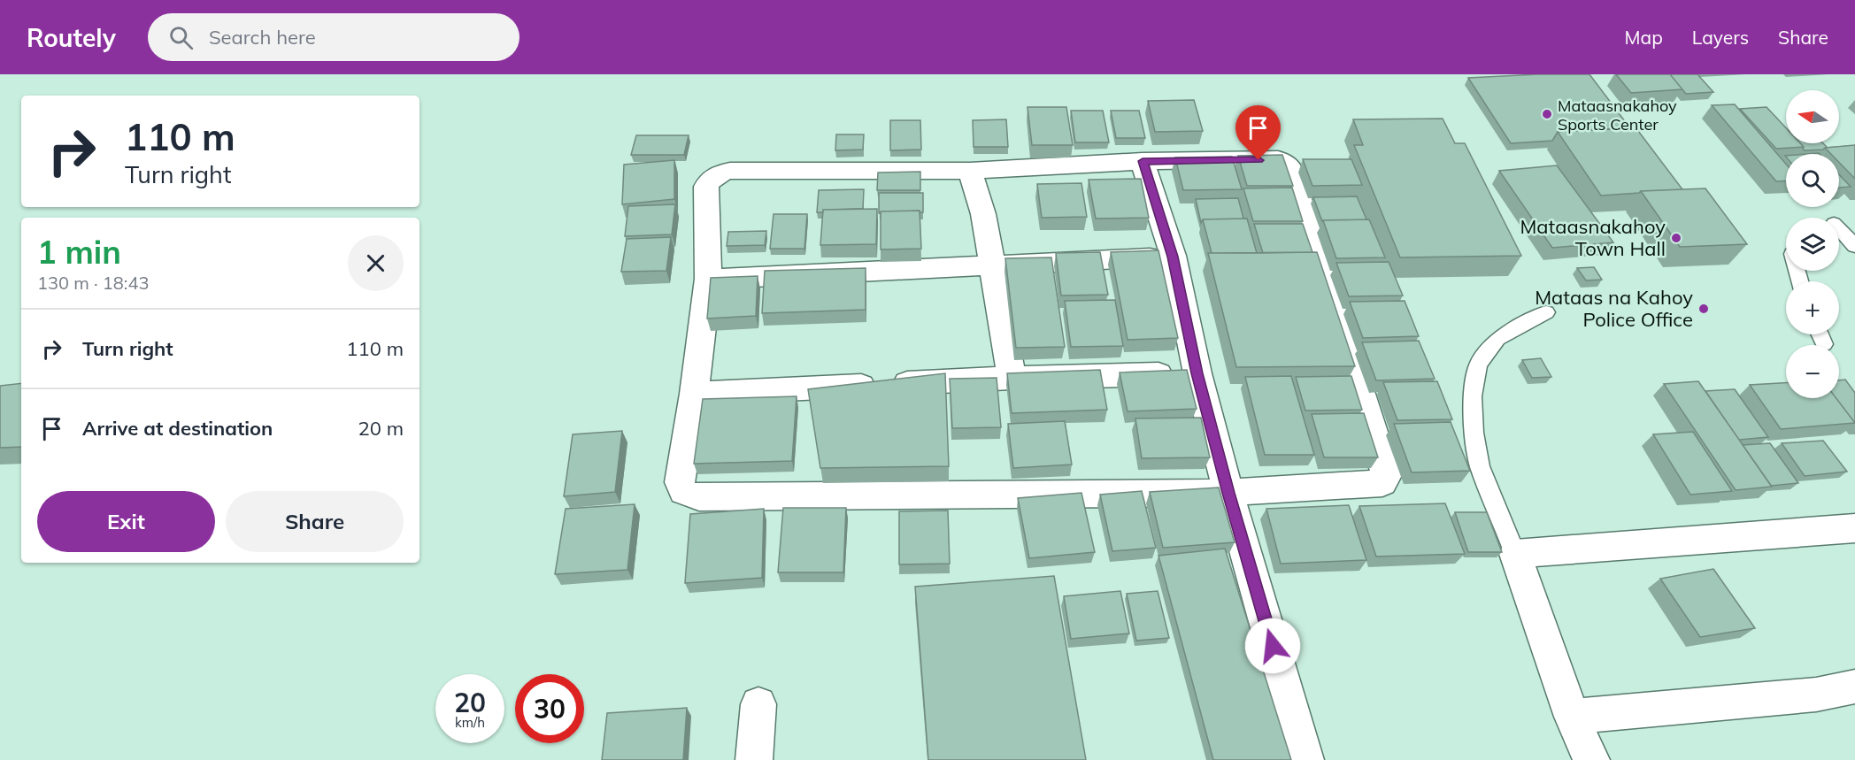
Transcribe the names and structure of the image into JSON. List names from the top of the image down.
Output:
{
  "places": ["Mataasnakahoy Sports Center", "Mataasnakahoy Town Hall", "Mataas na Kahoy Police Office"],
  "north": "left",
  "page": {
    "header": "Routely",
    "search": "Search here",
    "nav": ["Map", "Layers", "Share"],
    "map_buttons": ["+", "−"],
    "turn": ["110 m", "Turn right"],
    "heading": ["1 min", "130 m · 18:43"],
    "list": [
      {
        "name": "Turn right",
        "value": "110 m"
      },
      {
        "name": "Arrive at destination",
        "value": "20 m"
      }
    ],
    "buttons": ["Exit", "Share"],
    "speed": "20 km/h",
    "limit": "30"
  }
}
